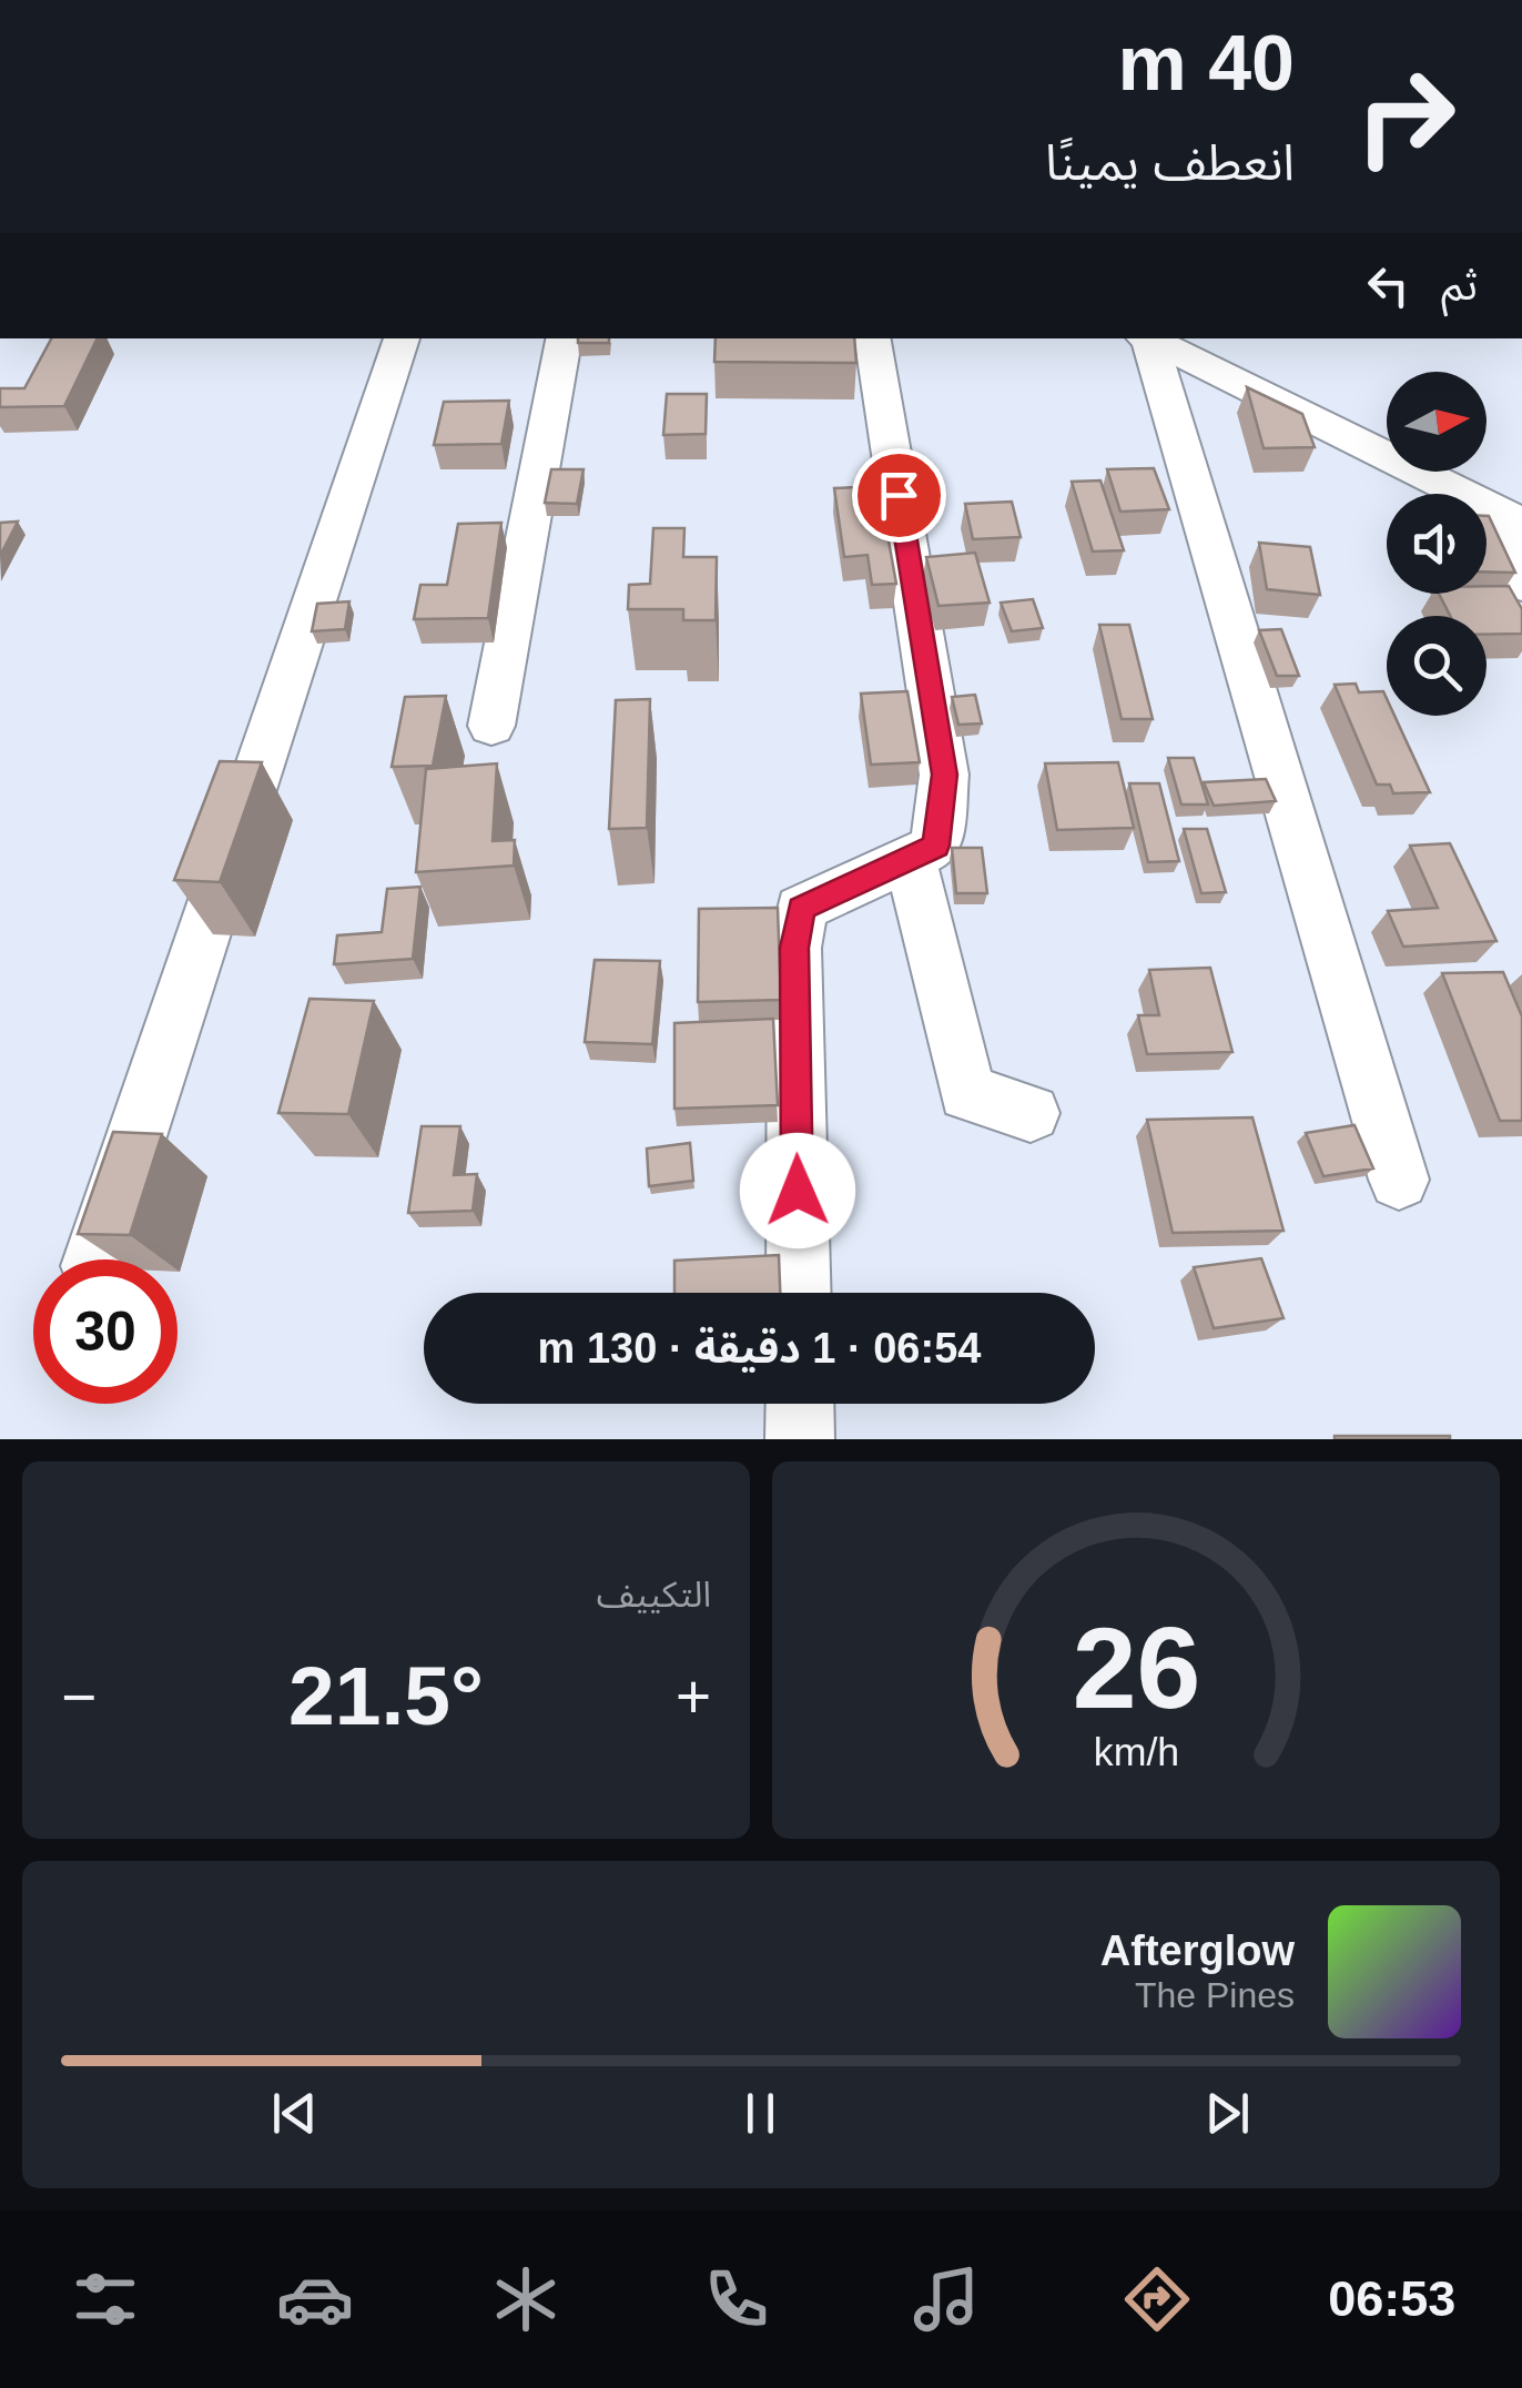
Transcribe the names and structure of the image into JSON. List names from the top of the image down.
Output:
{
  "north": "right",
  "page": {
    "turn": ["40 m", "انعطف يمينًا"],
    "then": "ثم",
    "limit": "30",
    "trip": "06:54 · 1 دقيقة · 130 m",
    "tile": "التكييف",
    "heat": ["−", "21.5°", "+"],
    "song": ["Afterglow", "The Pines"],
    "tabs": "06:53",
    "gauge": ["26", "km/h"]
  }
}
